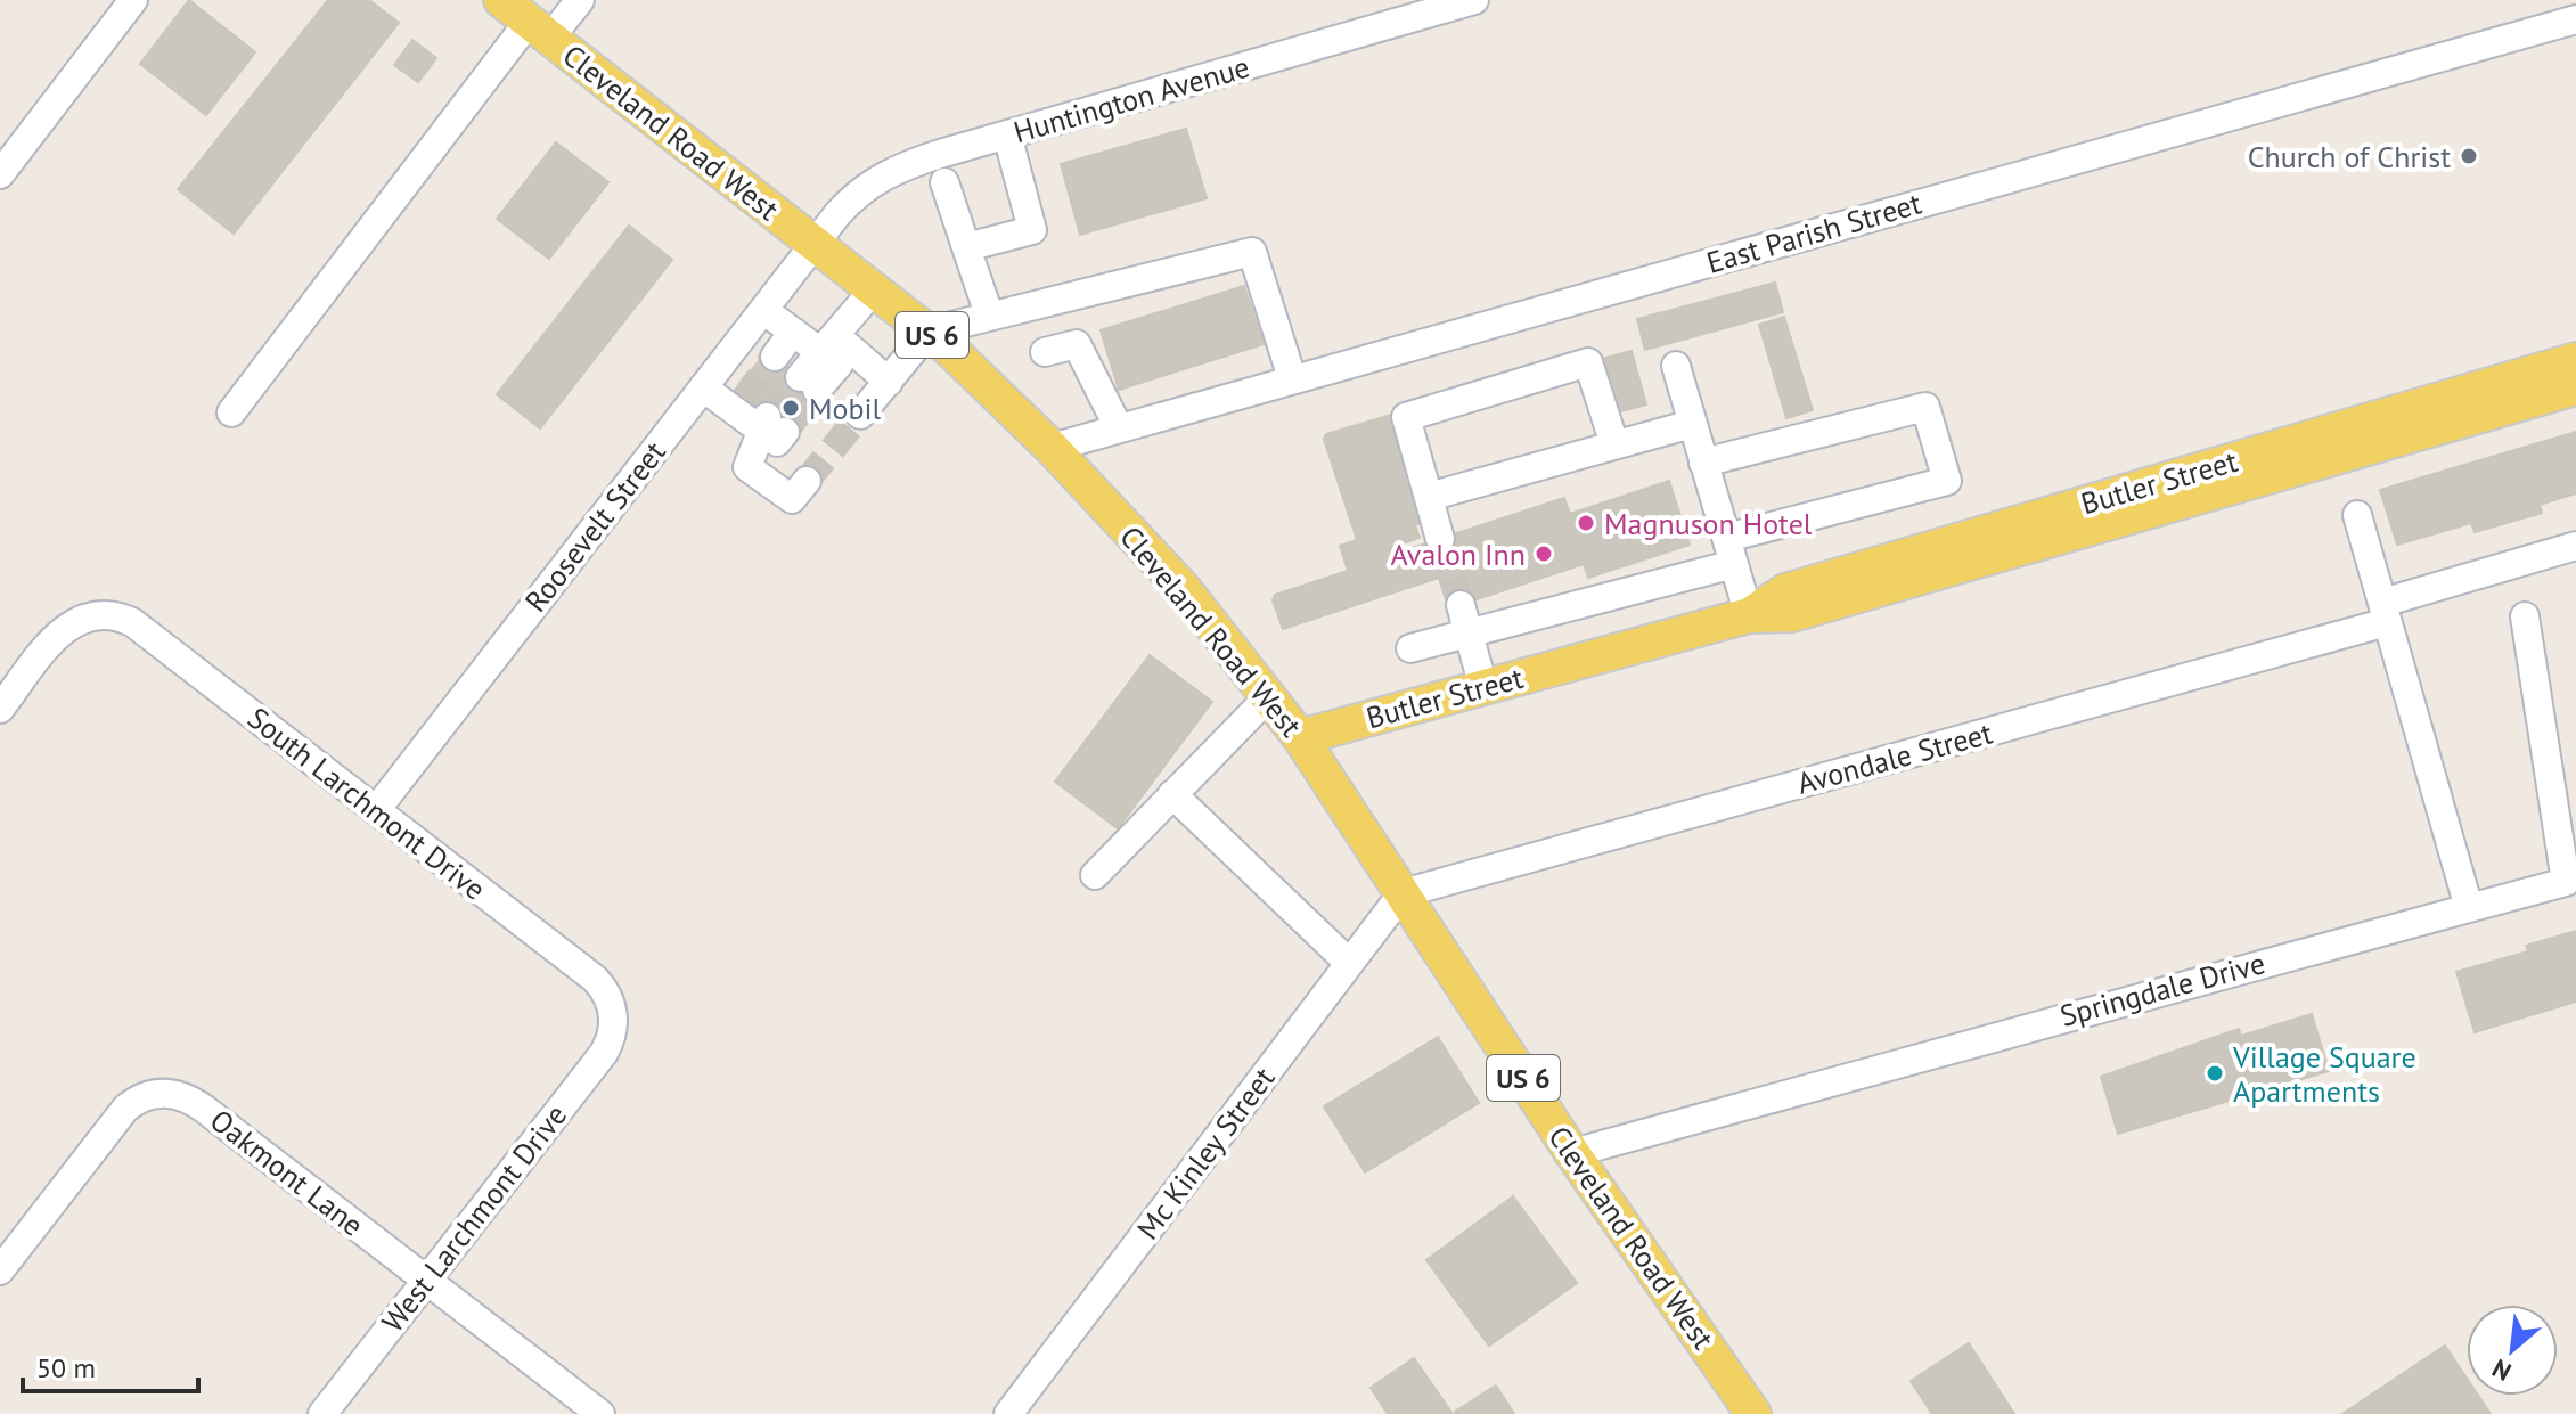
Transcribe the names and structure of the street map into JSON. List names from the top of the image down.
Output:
{
  "streets": {
    "main road": ["Cleveland Road West", "US 6", "Butler Street"],
    "street": [
      "Huntington Avenue",
      "East Parish Street",
      "Roosevelt Street",
      "Avondale Street",
      "South Larchmont Drive",
      "Springdale Drive",
      "Mc Kinley Street",
      "Oakmont Lane",
      "West Larchmont Drive"
    ]
  },
  "crossings": [
    ["Huntington Avenue", "Cleveland Road West"],
    ["Huntington Avenue", "Roosevelt Street"],
    ["Cleveland Road West", "East Parish Street"],
    ["Cleveland Road West", "Butler Street"],
    ["Cleveland Road West", "Roosevelt Street"],
    ["Cleveland Road West", "Avondale Street"],
    ["Cleveland Road West", "Springdale Drive"],
    ["Cleveland Road West", "Mc Kinley Street"],
    ["Roosevelt Street", "South Larchmont Drive"],
    ["Avondale Street", "Mc Kinley Street"],
    ["South Larchmont Drive", "West Larchmont Drive"],
    ["Oakmont Lane", "West Larchmont Drive"]
  ],
  "places": [
    "Church of Christ",
    "Mobil",
    "Magnuson Hotel",
    "Avalon Inn",
    "Village Square Apartments"
  ],
  "scale_bar": "50 m",
  "north": "bottom left"
}
